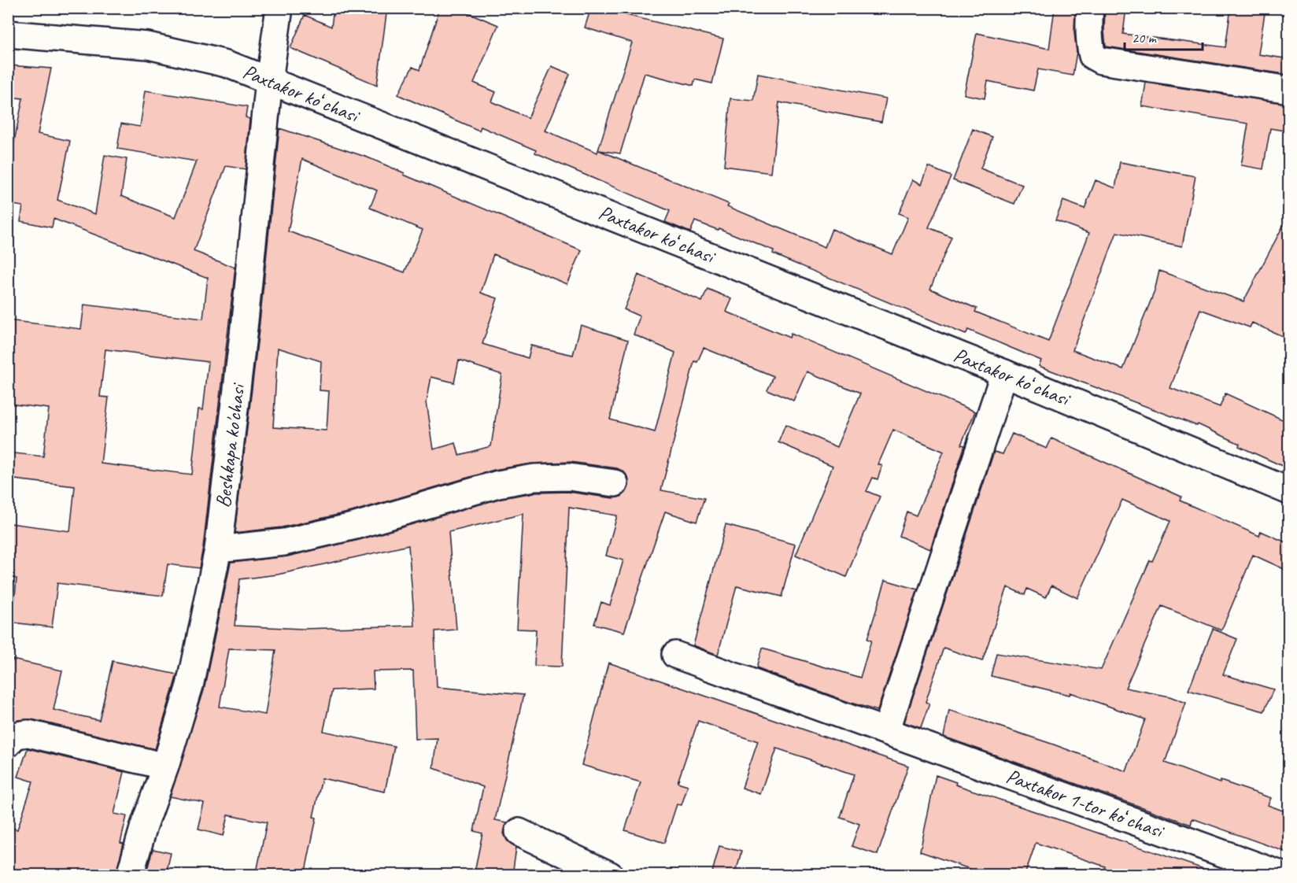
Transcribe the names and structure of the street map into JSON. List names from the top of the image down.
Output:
{
  "streets": {
    "street": ["Paxtakor koʻchasi", "Beshkapa ko'chasi", "Paxtakor 1-tor koʻchasi"]
  },
  "crossings": [
    ["Paxtakor koʻchasi", "Beshkapa ko'chasi"]
  ],
  "scale_bar": "20 m"
}
